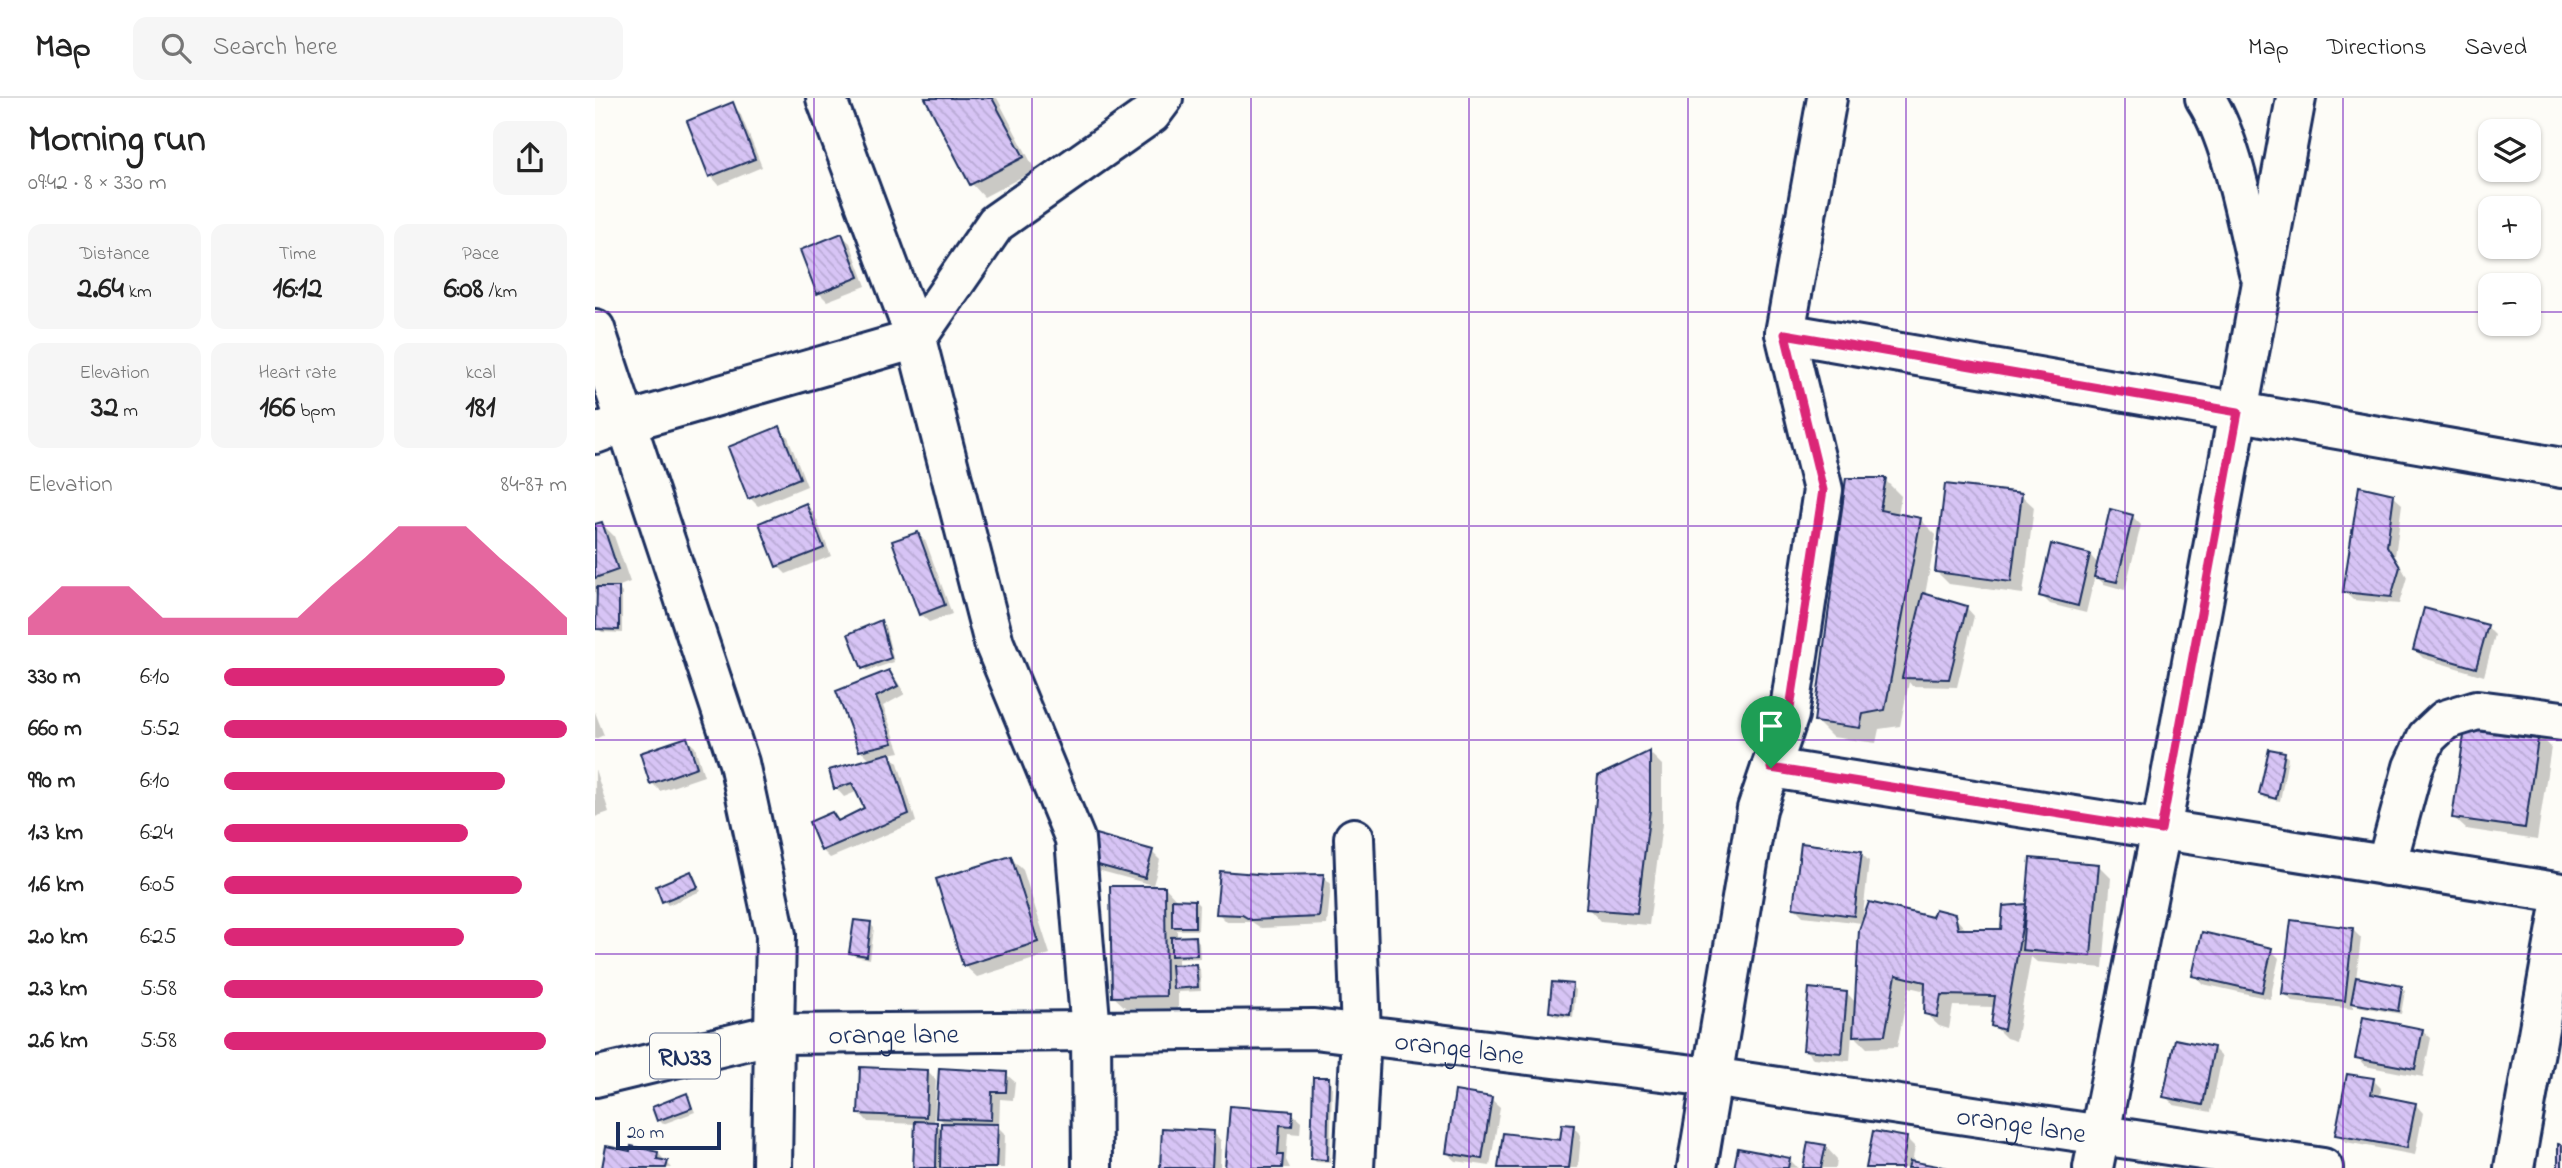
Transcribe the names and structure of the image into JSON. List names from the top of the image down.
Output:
{
  "streets": {
    "street": ["orange lane", "RN33"]
  },
  "scale_bar": "20 m",
  "page": {
    "header": "Map",
    "search": "Search here",
    "nav": ["Map", "Directions", "Saved"],
    "heading": ["Morning run", "09:42 · 8 × 330 m"],
    "map_buttons": ["+", "−"],
    "stats": [
      ["Distance", "2.64 km"],
      ["Time", "16:12"],
      ["Pace", "6:08 /km"],
      ["Elevation", "32 m"],
      ["Heart rate", "166 bpm"],
      ["kcal", "181"]
    ],
    "chart": ["Elevation", "84–87 m"],
    "list": [
      {
        "name": "330 m",
        "note": "6:10"
      },
      {
        "name": "660 m",
        "note": "5:52"
      },
      {
        "name": "990 m",
        "note": "6:10"
      },
      {
        "name": "1.3 km",
        "note": "6:24"
      },
      {
        "name": "1.6 km",
        "note": "6:05"
      },
      {
        "name": "2.0 km",
        "note": "6:25"
      },
      {
        "name": "2.3 km",
        "note": "5:58"
      },
      {
        "name": "2.6 km",
        "note": "5:58"
      }
    ],
    "scale": "20 m"
  }
}
